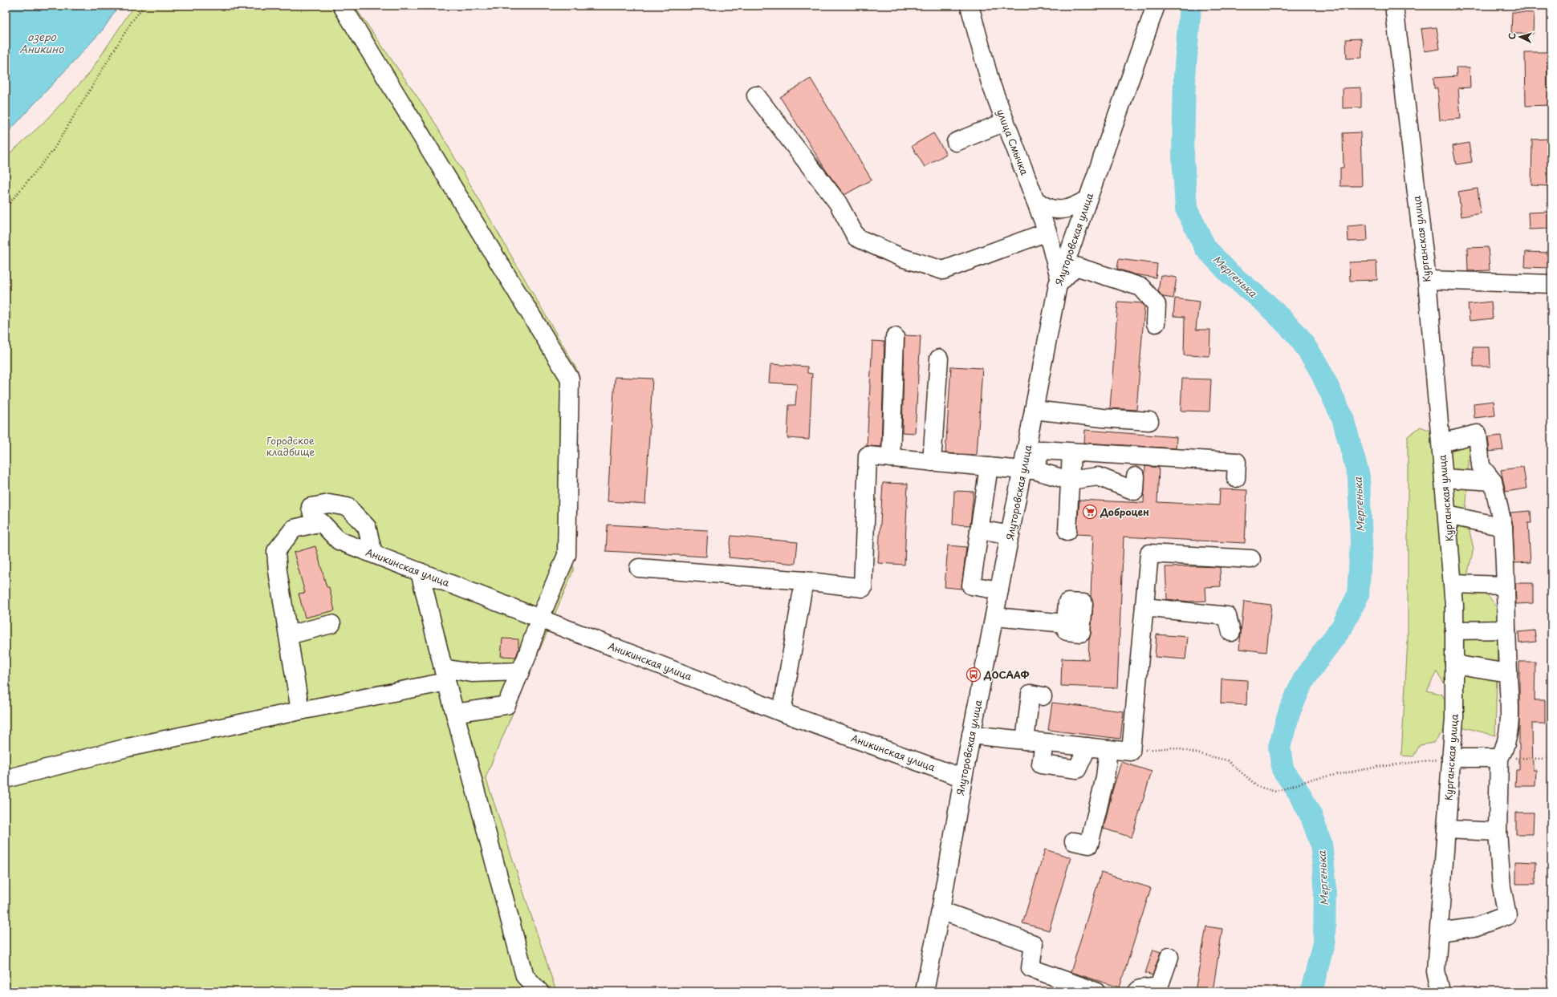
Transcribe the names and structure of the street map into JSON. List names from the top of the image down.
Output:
{
  "streets": {
    "main road": [
      "улица Смычка",
      "Ялуторовская улица",
      "Курганская улица",
      "Аникинская улица"
    ]
  },
  "crossings": [
    ["улица Смычка", "Ялуторовская улица"],
    ["Ялуторовская улица", "Аникинская улица"]
  ],
  "water": ["озеро Аникино", "Мергенька"],
  "parks": ["Городское кладбище"],
  "places": {
    "supermarket": ["Доброцен"],
    "bus stop": ["ДОСААФ"]
  },
  "north": "left"
}
